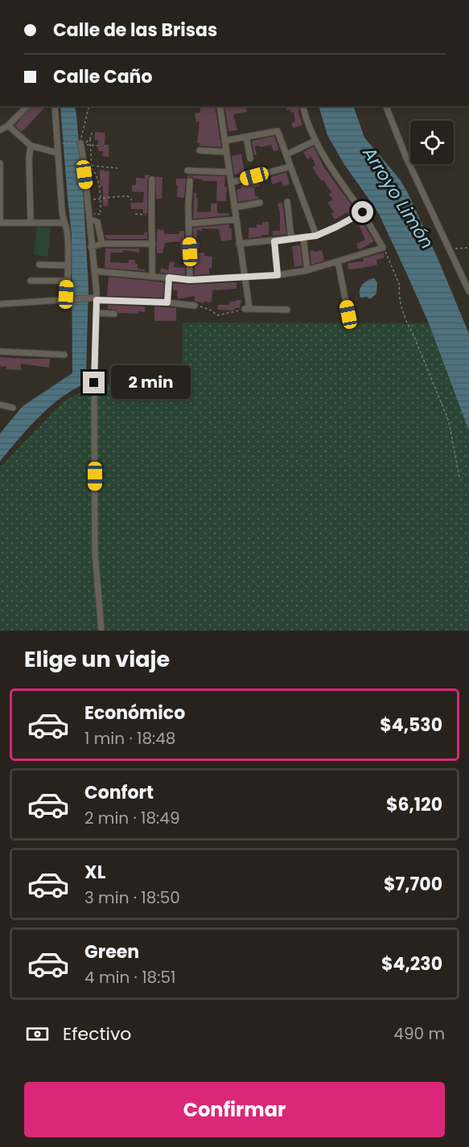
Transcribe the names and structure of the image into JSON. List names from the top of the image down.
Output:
{
  "water": ["Arroyo Limón"],
  "page": {
    "banner": ["Calle de las Brisas", "Calle Caño"],
    "bubble": "2 min",
    "heading": "Elige un viaje",
    "list": [
      {
        "name": "Económico",
        "note": "1 min · 18:48",
        "value": "$4,530"
      },
      {
        "name": "Confort",
        "note": "2 min · 18:49",
        "value": "$6,120"
      },
      {
        "name": "XL",
        "note": "3 min · 18:50",
        "value": "$7,700"
      },
      {
        "name": "Green",
        "note": "4 min · 18:51",
        "value": "$4,230"
      }
    ],
    "pay": ["Efectivo", "490 m"],
    "buttons": "Confirmar"
  }
}
